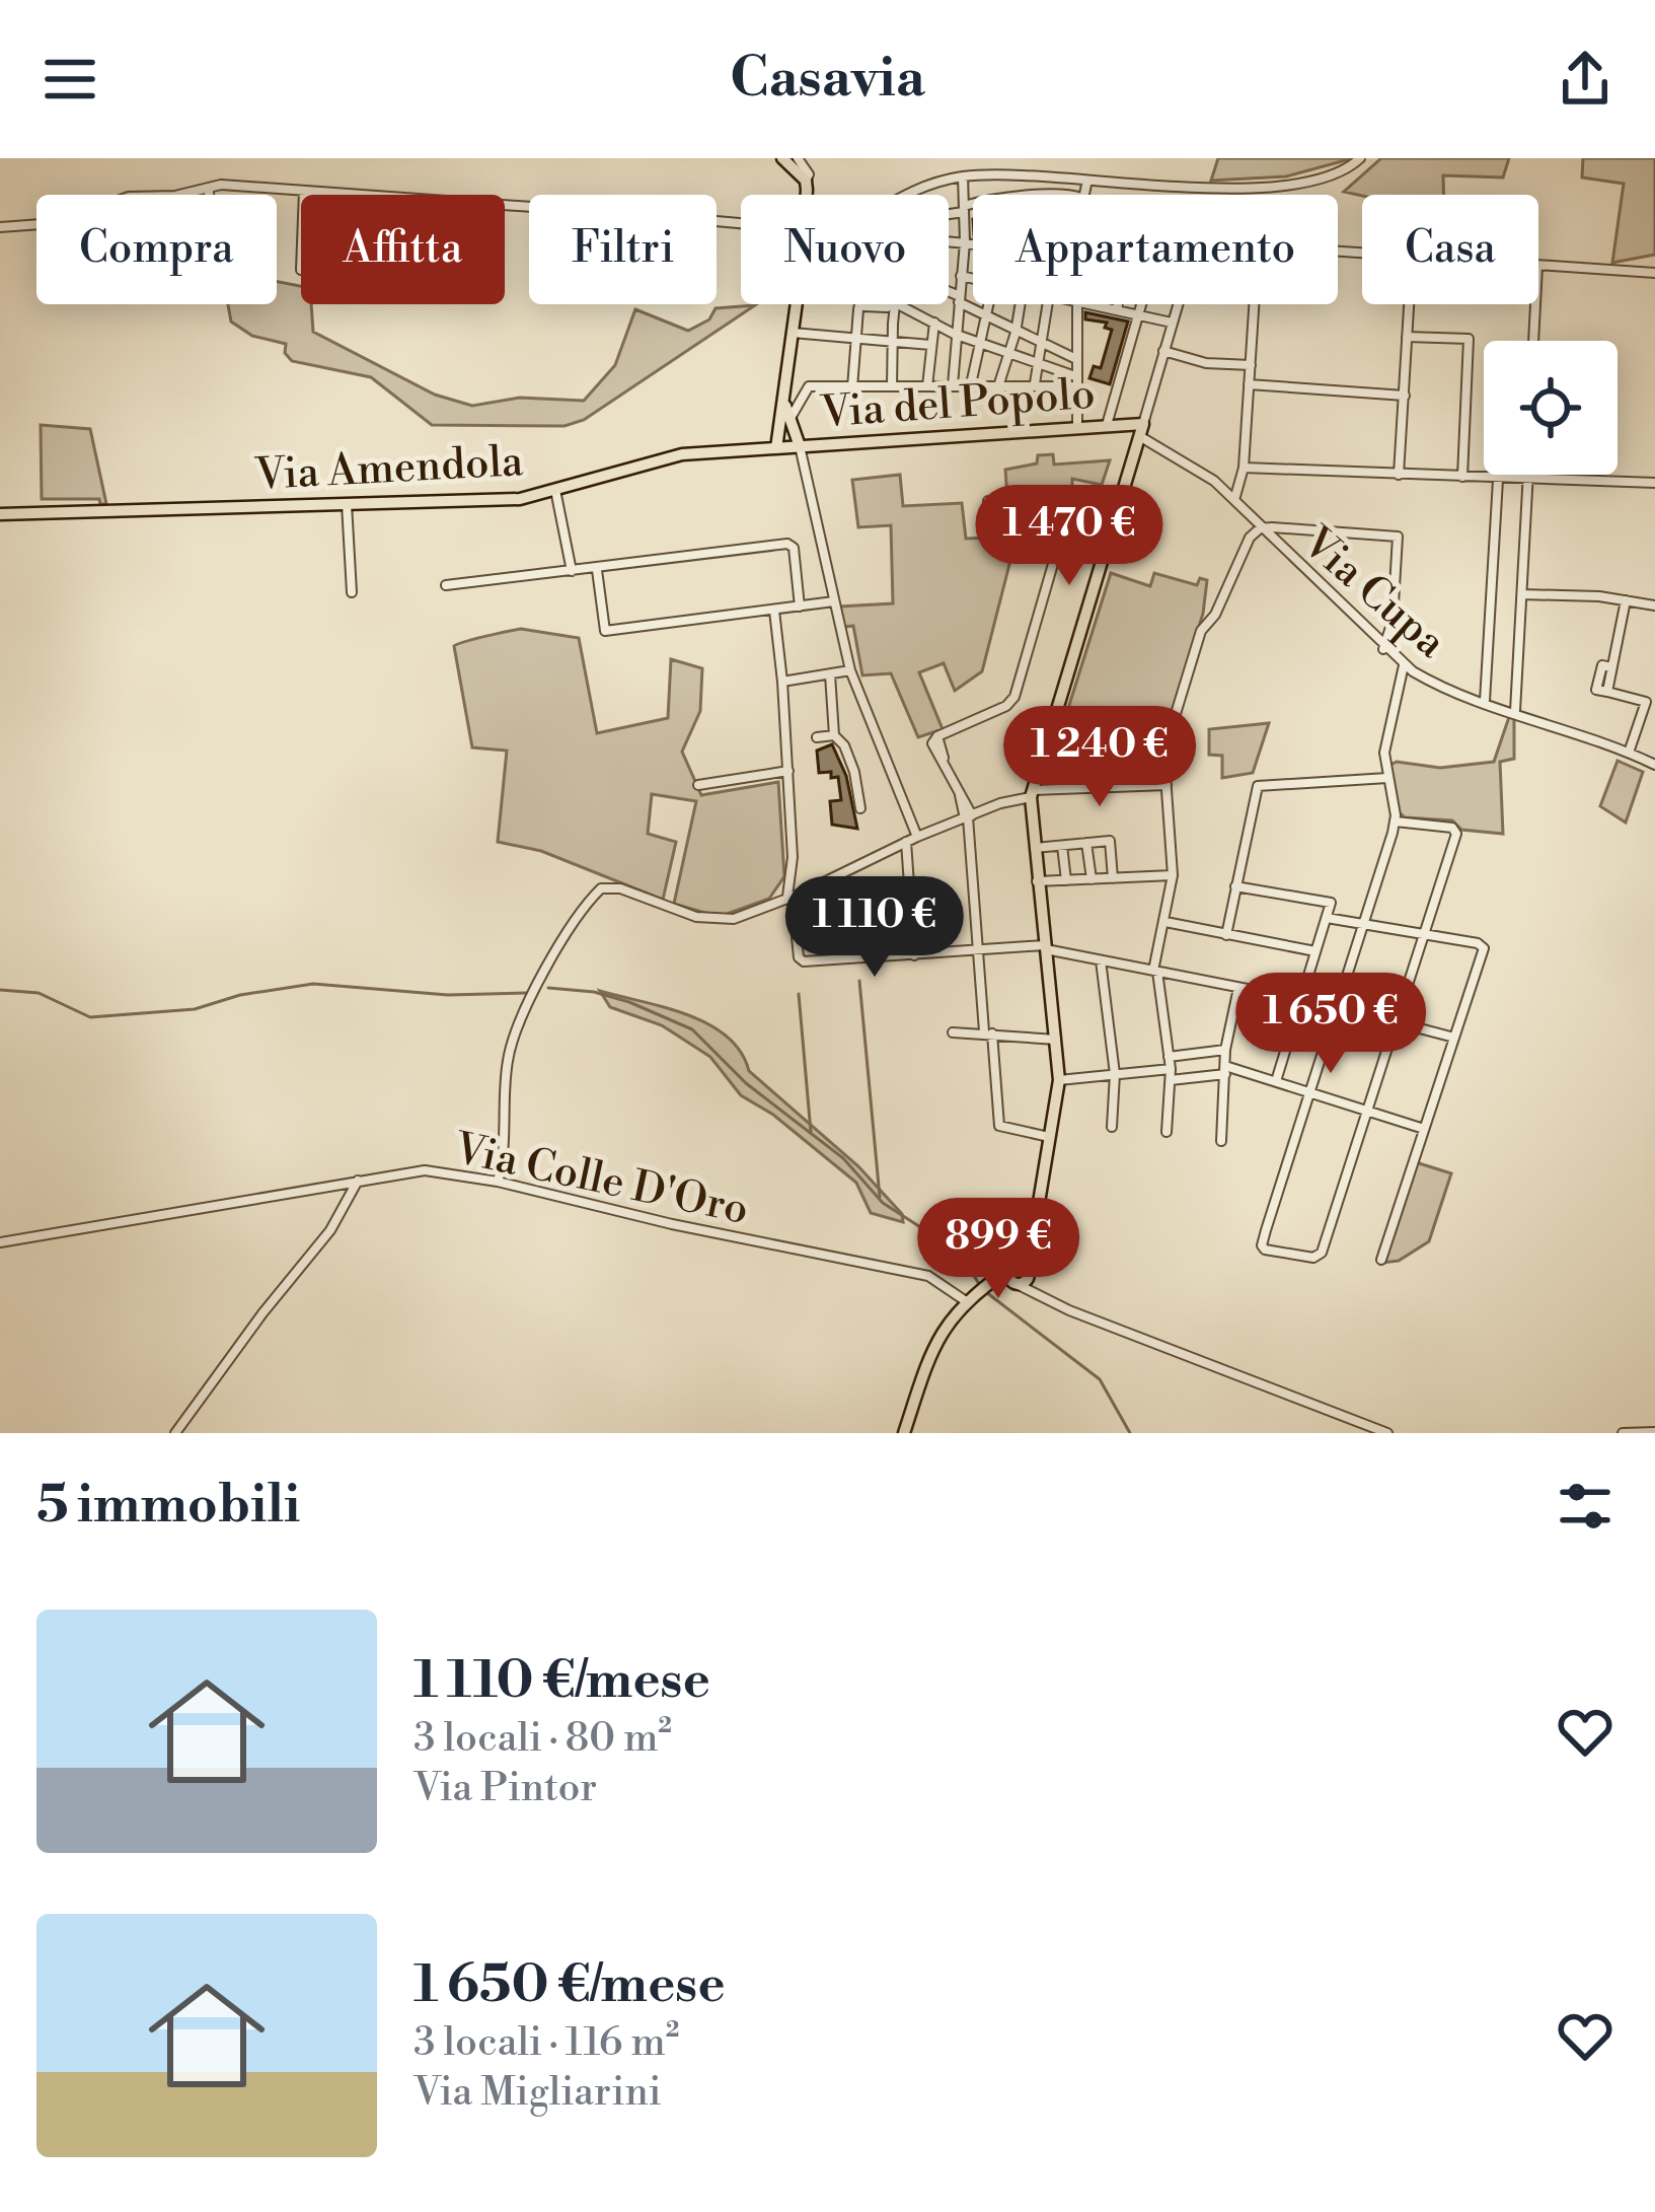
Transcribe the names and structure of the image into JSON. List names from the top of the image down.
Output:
{
  "streets": {
    "main road": ["Via del Popolo", "Via Amendola"],
    "street": ["Via Cupa", "Via Colle D'Oro"]
  },
  "crossings": [
    ["Via del Popolo", "Via Amendola"],
    ["Via del Popolo", "Via Cupa"]
  ],
  "page": {
    "header": "Casavia",
    "chip": [
      "Compra",
      "Affitta",
      "Filtri",
      "Nuovo",
      "Appartamento",
      "Casa"
    ],
    "price": [
      "1 470 €",
      "1 240 €",
      "1 110 €",
      "1 650 €",
      "899 €"
    ],
    "heading": "5 immobili",
    "list": [
      {
        "name": "1 110 €/mese",
        "note": "3 locali · 80 m² · Via Pintor"
      },
      {
        "name": "1 650 €/mese",
        "note": "3 locali · 116 m² · Via Migliarini"
      }
    ]
  }
}
